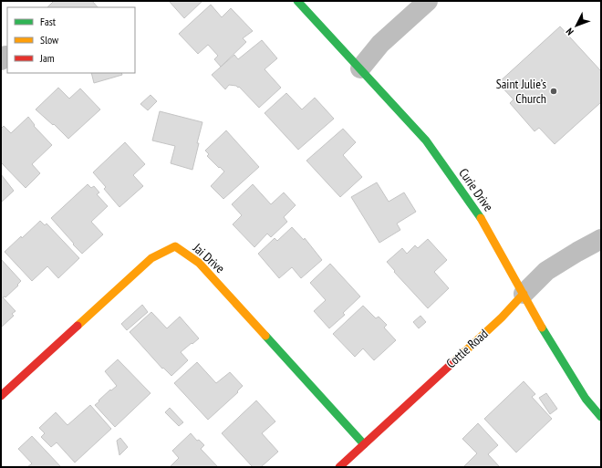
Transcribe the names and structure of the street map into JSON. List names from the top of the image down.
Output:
{
  "streets": {
    "street": ["Curie Drive", "Jai Drive", "Cottle Road"]
  },
  "crossings": [
    ["Curie Drive", "Cottle Road"],
    ["Jai Drive", "Cottle Road"]
  ],
  "places": ["Saint Julie’s Church"],
  "legend": ["Fast", "Slow", "Jam"],
  "north": "bottom left"
}
